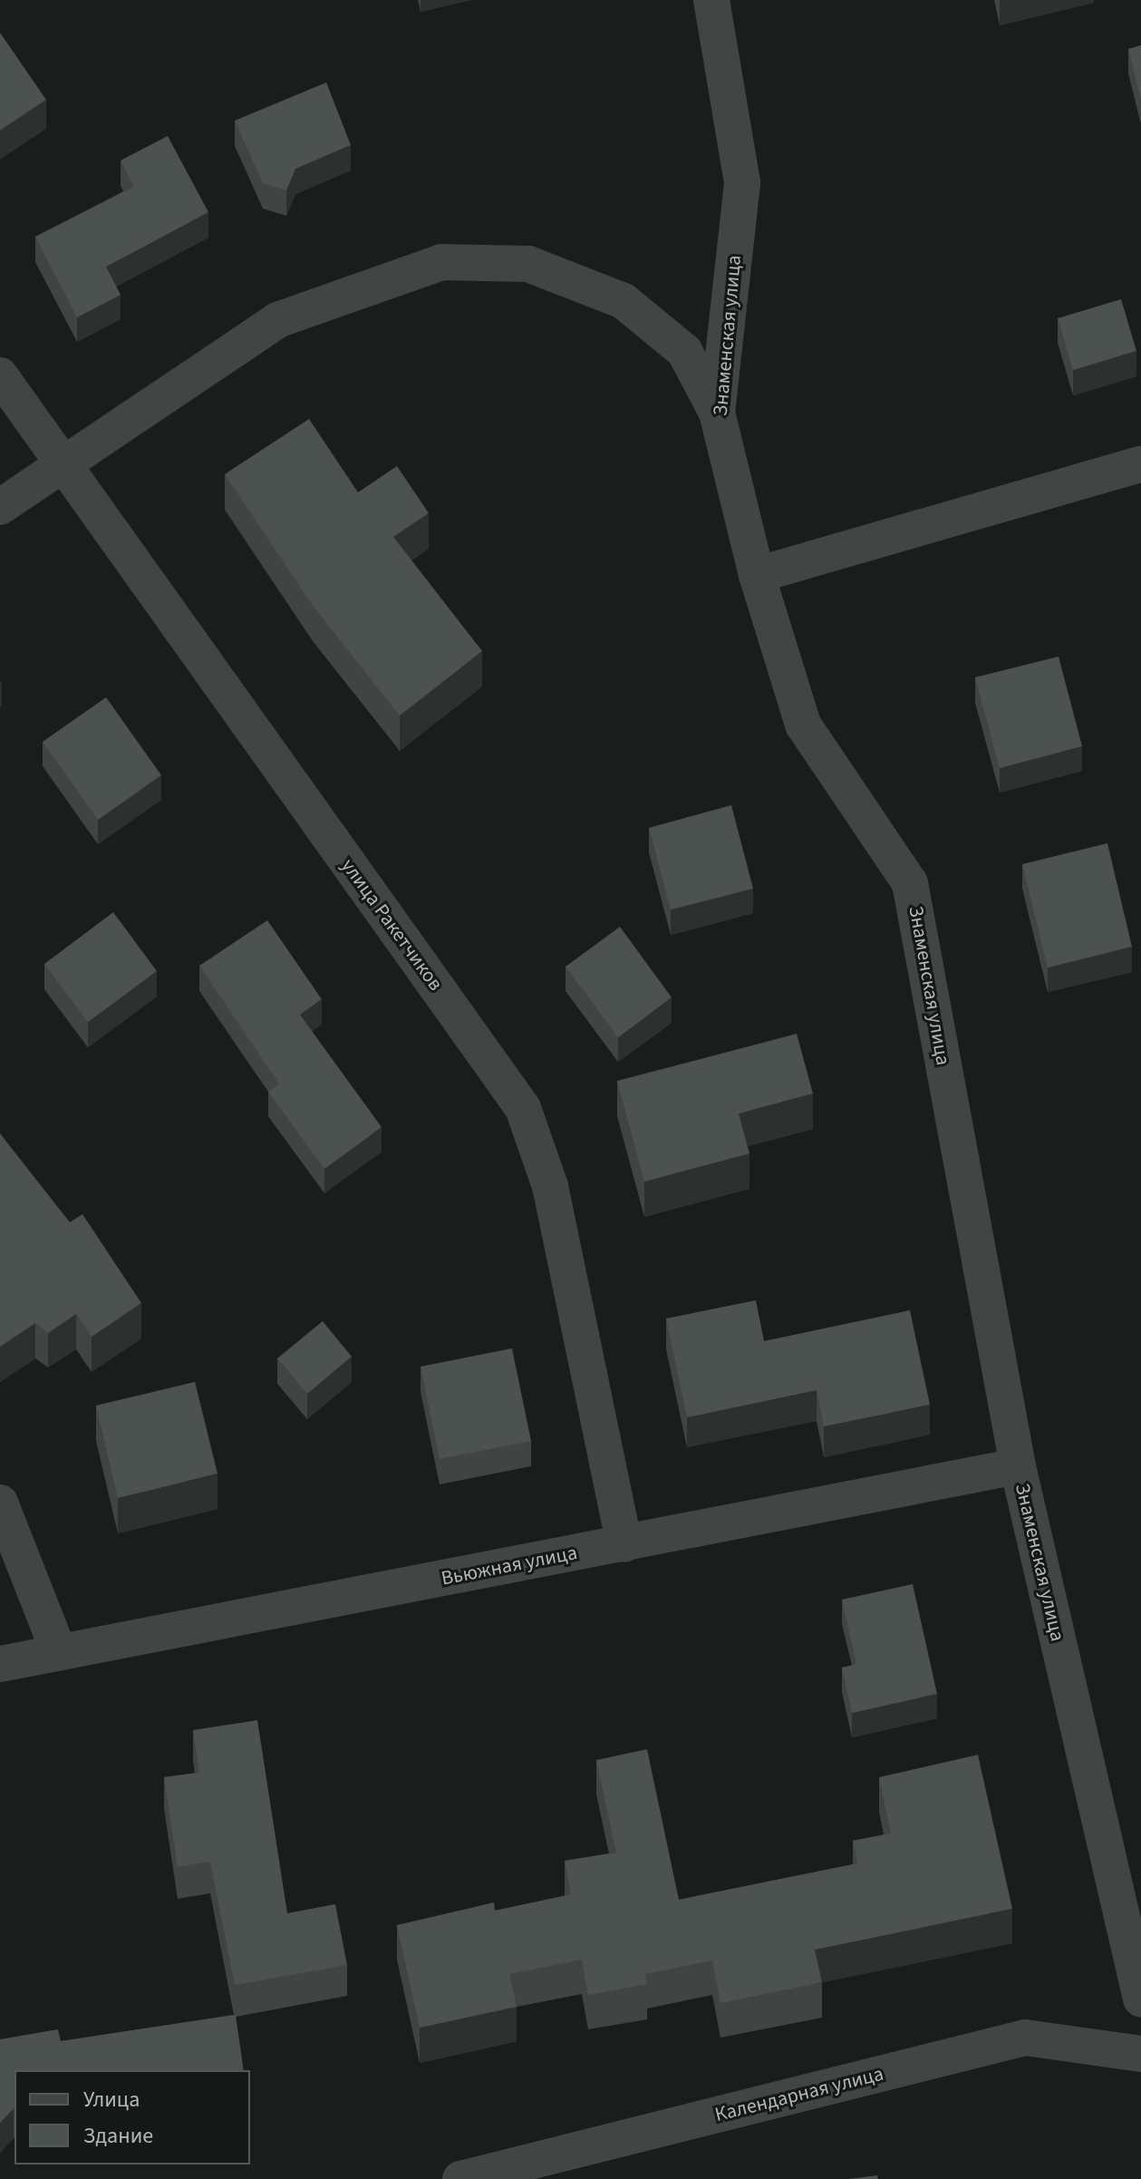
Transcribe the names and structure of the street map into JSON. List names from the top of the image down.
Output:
{
  "streets": {
    "street": [
      "Знаменская улица",
      "улица Ракетчиков",
      "Вьюжная улица",
      "Календарная улица"
    ]
  },
  "crossings": [
    ["Знаменская улица", "Вьюжная улица"],
    ["улица Ракетчиков", "Вьюжная улица"]
  ],
  "legend": ["Улица", "Здание"]
}
